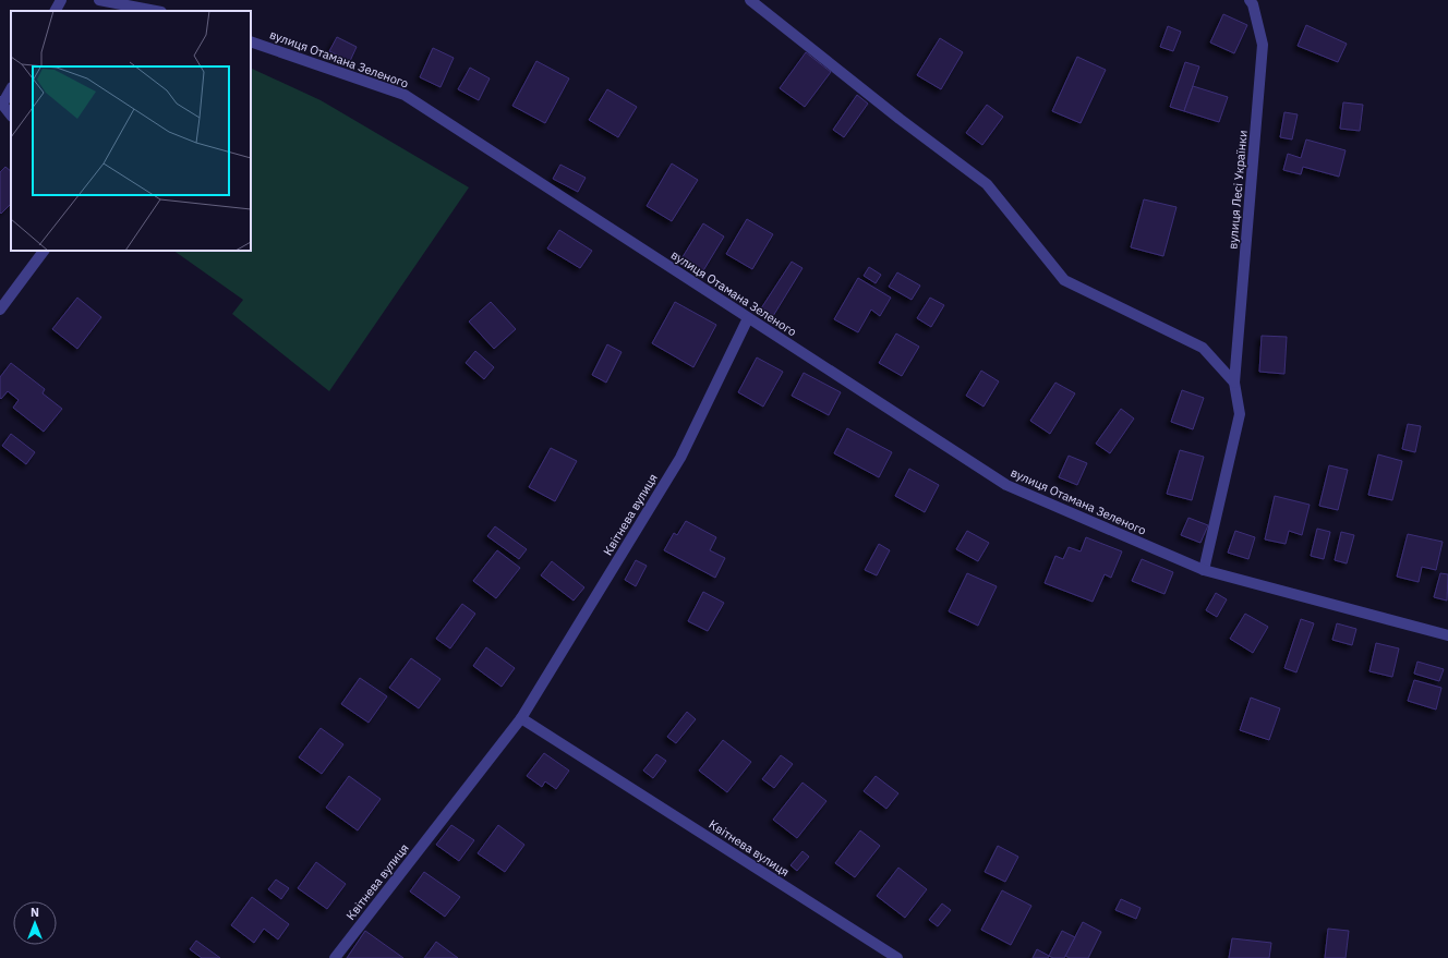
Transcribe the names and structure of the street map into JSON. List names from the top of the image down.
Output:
{
  "streets": {
    "street": ["вулиця Отамана Зеленого", "вулиця Лесі Українки", "Квітнева вулиця"]
  },
  "crossings": [
    ["вулиця Отамана Зеленого", "Квітнева вулиця"]
  ],
  "north": "top"
}
